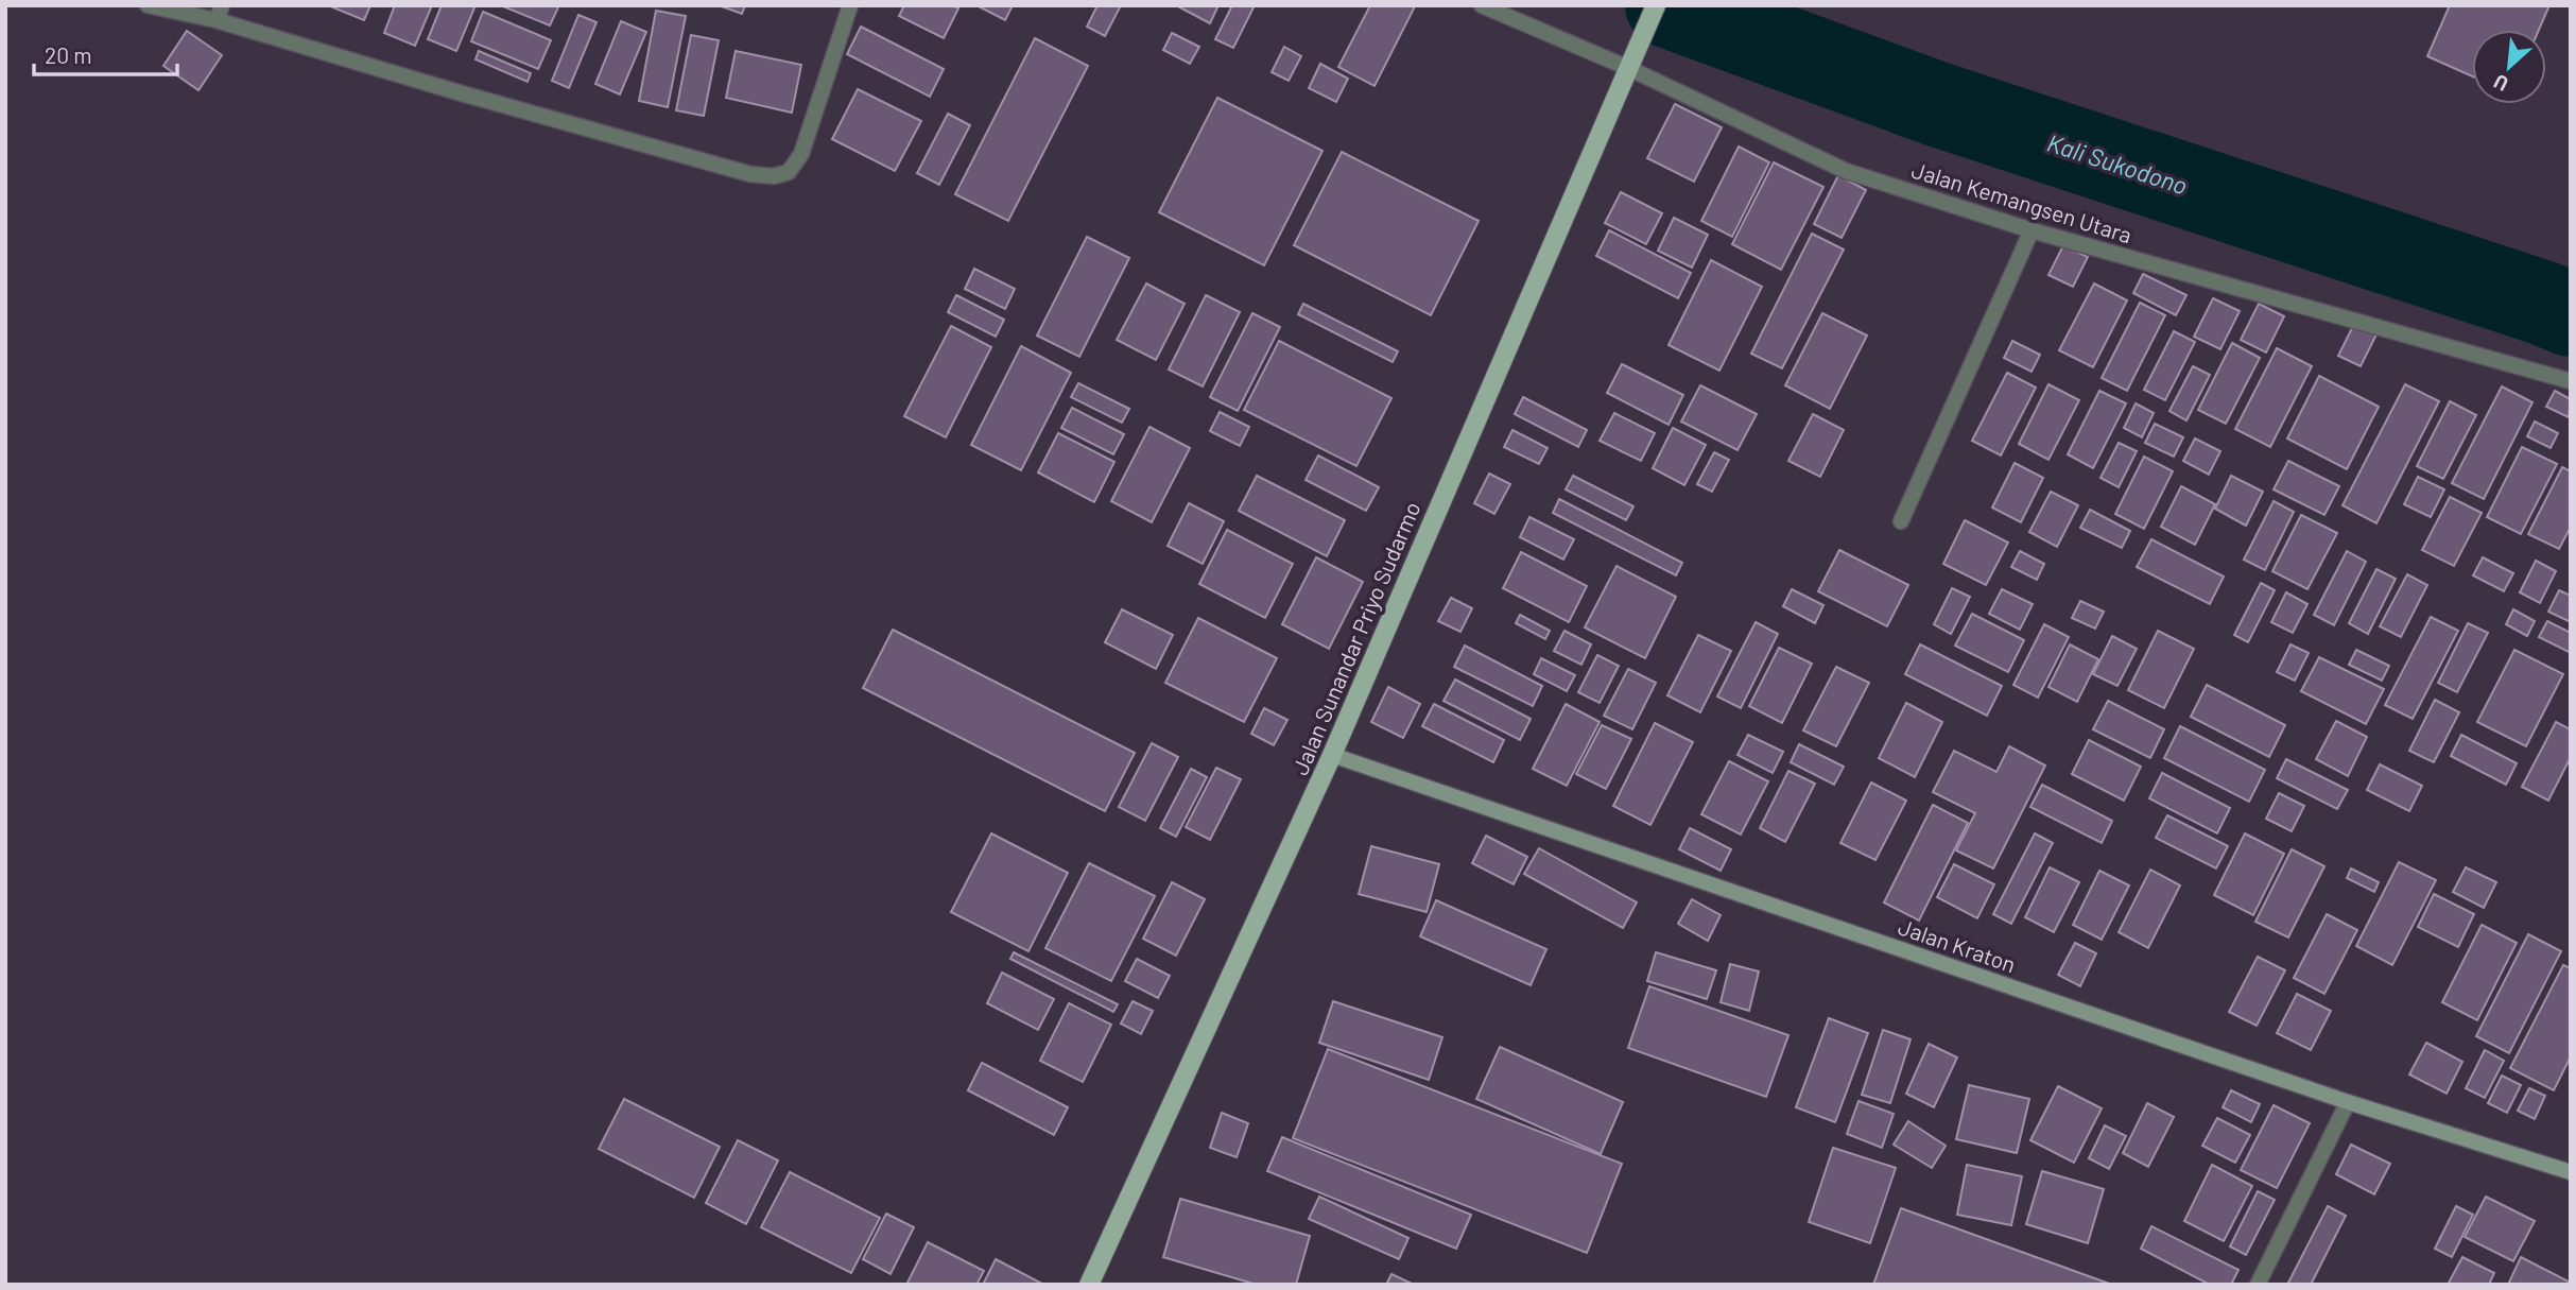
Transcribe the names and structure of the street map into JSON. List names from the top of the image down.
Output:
{
  "streets": {
    "main road": ["Jalan Sunandar Priyo Sudarmo"],
    "street": ["Jalan Kemangsen Utara", "Jalan Kraton"]
  },
  "crossings": [
    ["Jalan Kemangsen Utara", "Jalan Sunandar Priyo Sudarmo"],
    ["Jalan Sunandar Priyo Sudarmo", "Jalan Kraton"]
  ],
  "water": ["Kali Sukodono"],
  "scale_bar": "20 m",
  "north": "bottom left"
}
